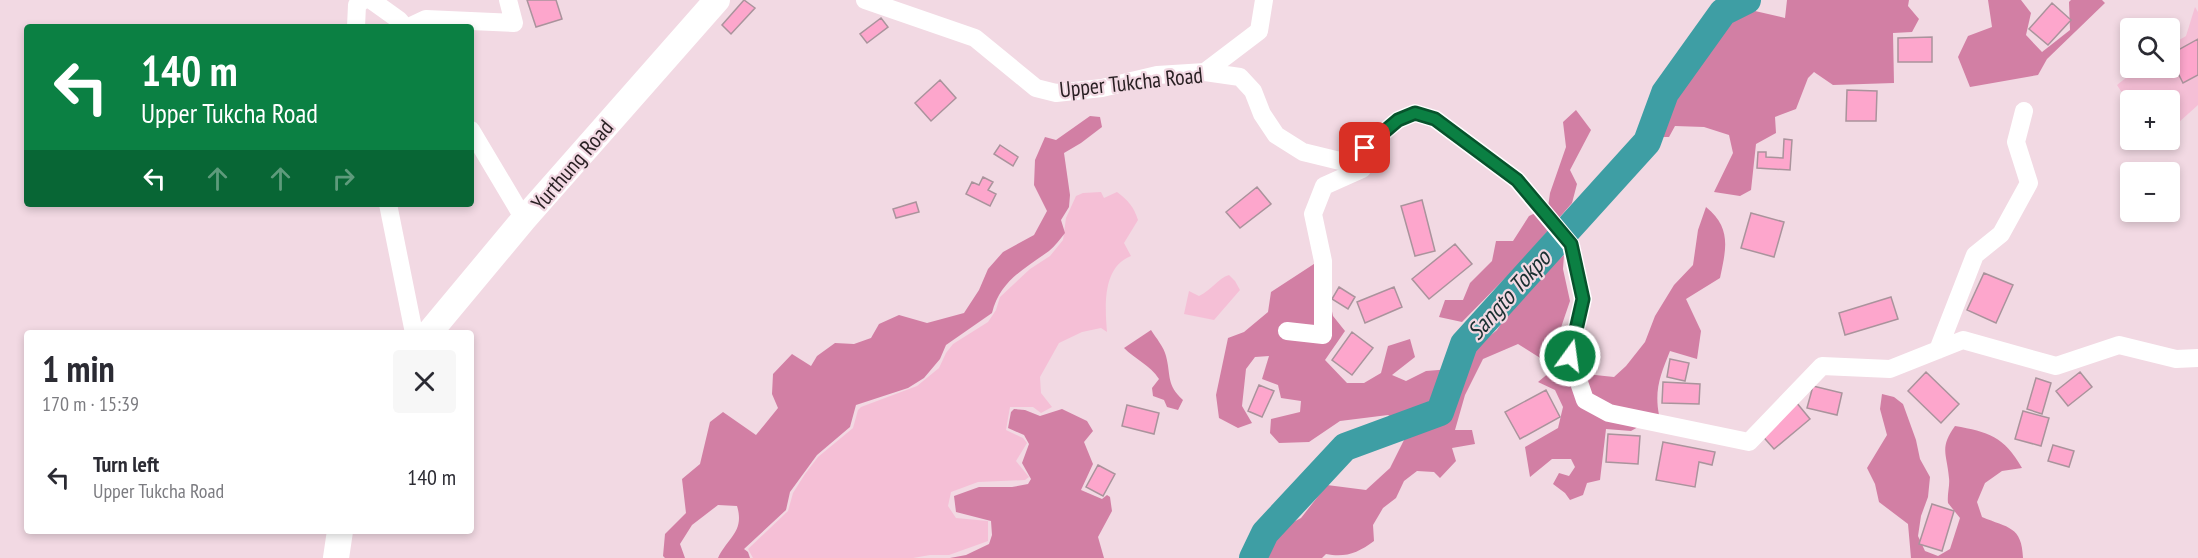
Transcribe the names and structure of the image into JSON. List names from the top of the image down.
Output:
{
  "streets": {
    "main road": ["Yurthung Road"],
    "street": ["Upper Tukcha Road"]
  },
  "water": ["Sangto Tokpo"],
  "page": {
    "map_buttons": ["+", "−"],
    "turn": ["140 m", "Upper Tukcha Road"],
    "heading": ["1 min", "170 m · 15:39"],
    "list": [
      {
        "name": "Turn left",
        "note": "Upper Tukcha Road",
        "value": "140 m"
      }
    ]
  }
}
